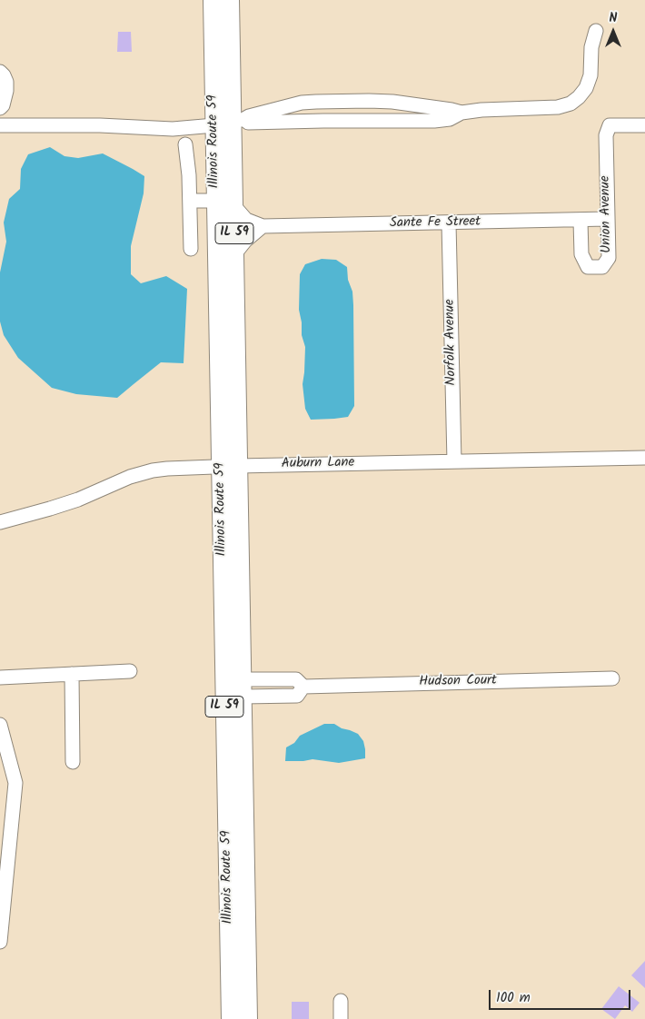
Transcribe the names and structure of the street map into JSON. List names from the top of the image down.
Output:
{
  "streets": {
    "main road": ["Illinois Route 59", "IL 59"],
    "street": [
      "Union Avenue",
      "Sante Fe Street",
      "Norfolk Avenue",
      "Auburn Lane",
      "Hudson Court"
    ]
  },
  "crossings": [
    ["Illinois Route 59", "Sante Fe Street"],
    ["Illinois Route 59", "Auburn Lane"],
    ["Illinois Route 59", "Hudson Court"],
    ["Union Avenue", "Sante Fe Street"],
    ["Sante Fe Street", "Norfolk Avenue"],
    ["Norfolk Avenue", "Auburn Lane"]
  ],
  "scale_bar": "100 m",
  "north": "top"
}
